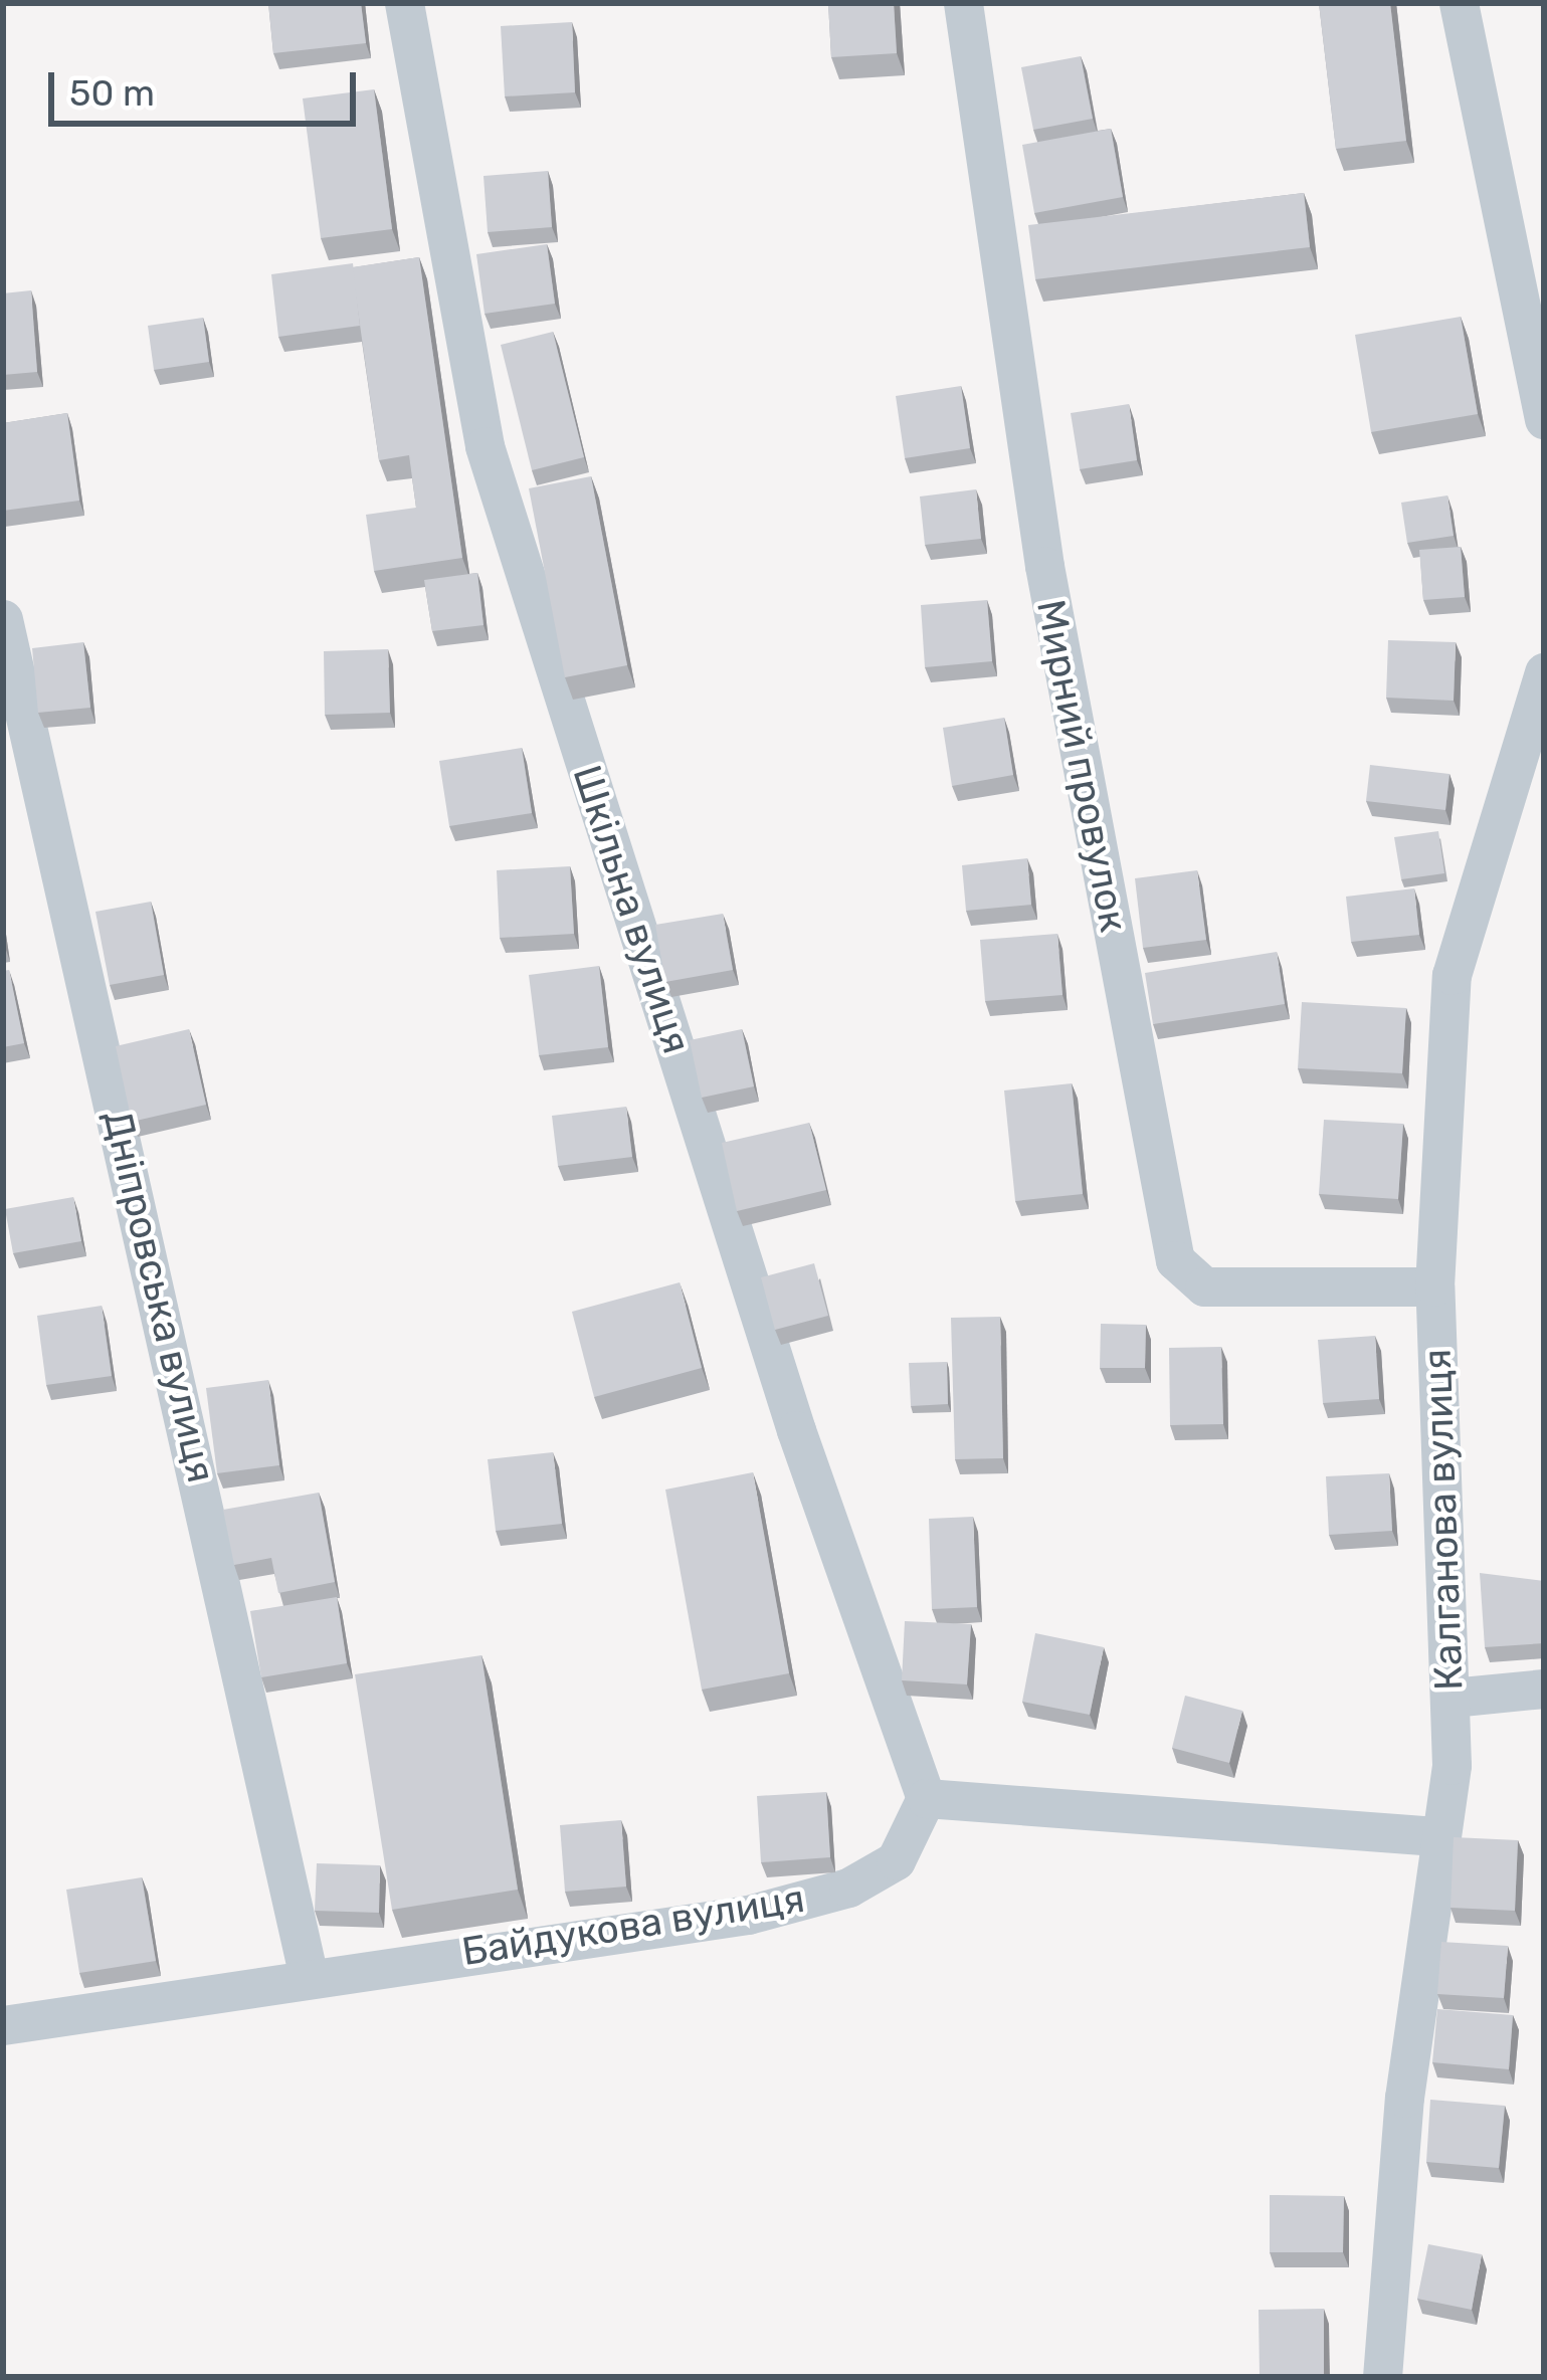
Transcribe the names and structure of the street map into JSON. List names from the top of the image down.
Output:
{
  "streets": {
    "street": [
      "Мирний провулок",
      "Шкільна вулиця",
      "Дніпровська вулиця",
      "Калганова вулиця",
      "Байдукова вулиця"
    ]
  },
  "crossings": [
    ["Мирний провулок", "Калганова вулиця"],
    ["Шкільна вулиця", "Байдукова вулиця"],
    ["Дніпровська вулиця", "Байдукова вулиця"]
  ],
  "scale_bar": "50 m"
}
